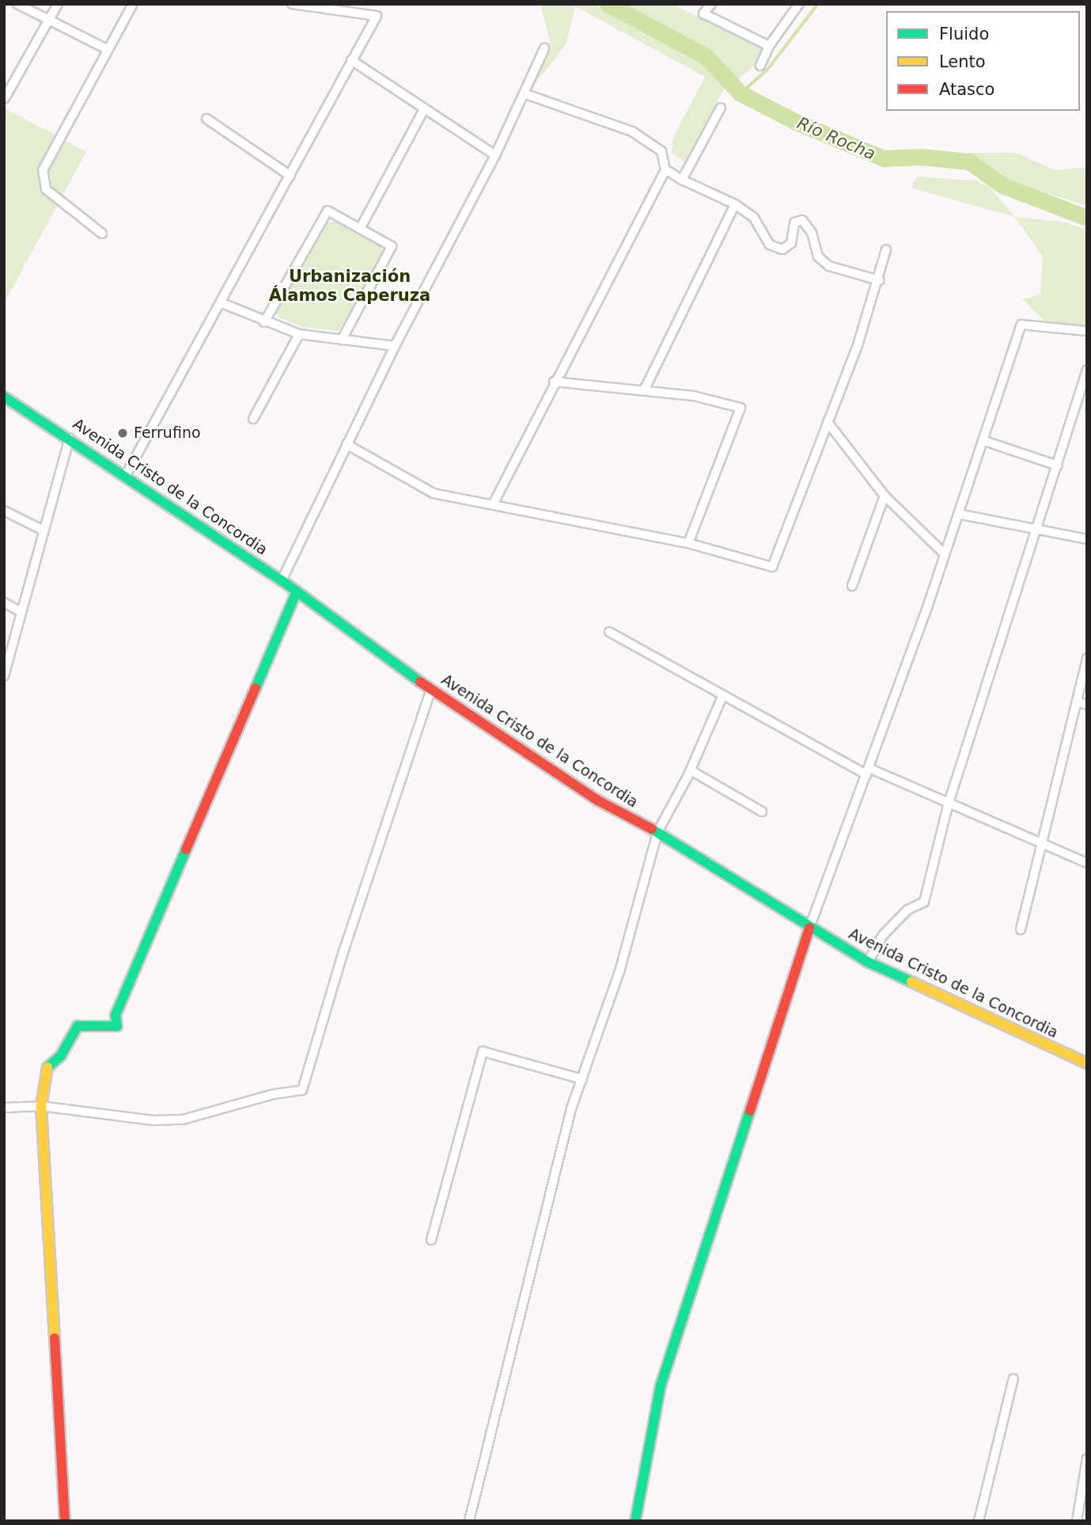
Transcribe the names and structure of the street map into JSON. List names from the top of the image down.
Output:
{
  "streets": {
    "street": ["Avenida Cristo de la Concordia"]
  },
  "districts": ["Urbanización Álamos Caperuza"],
  "water": ["Río Rocha"],
  "places": ["Ferrufino"],
  "legend": ["Fluido", "Lento", "Atasco"]
}
